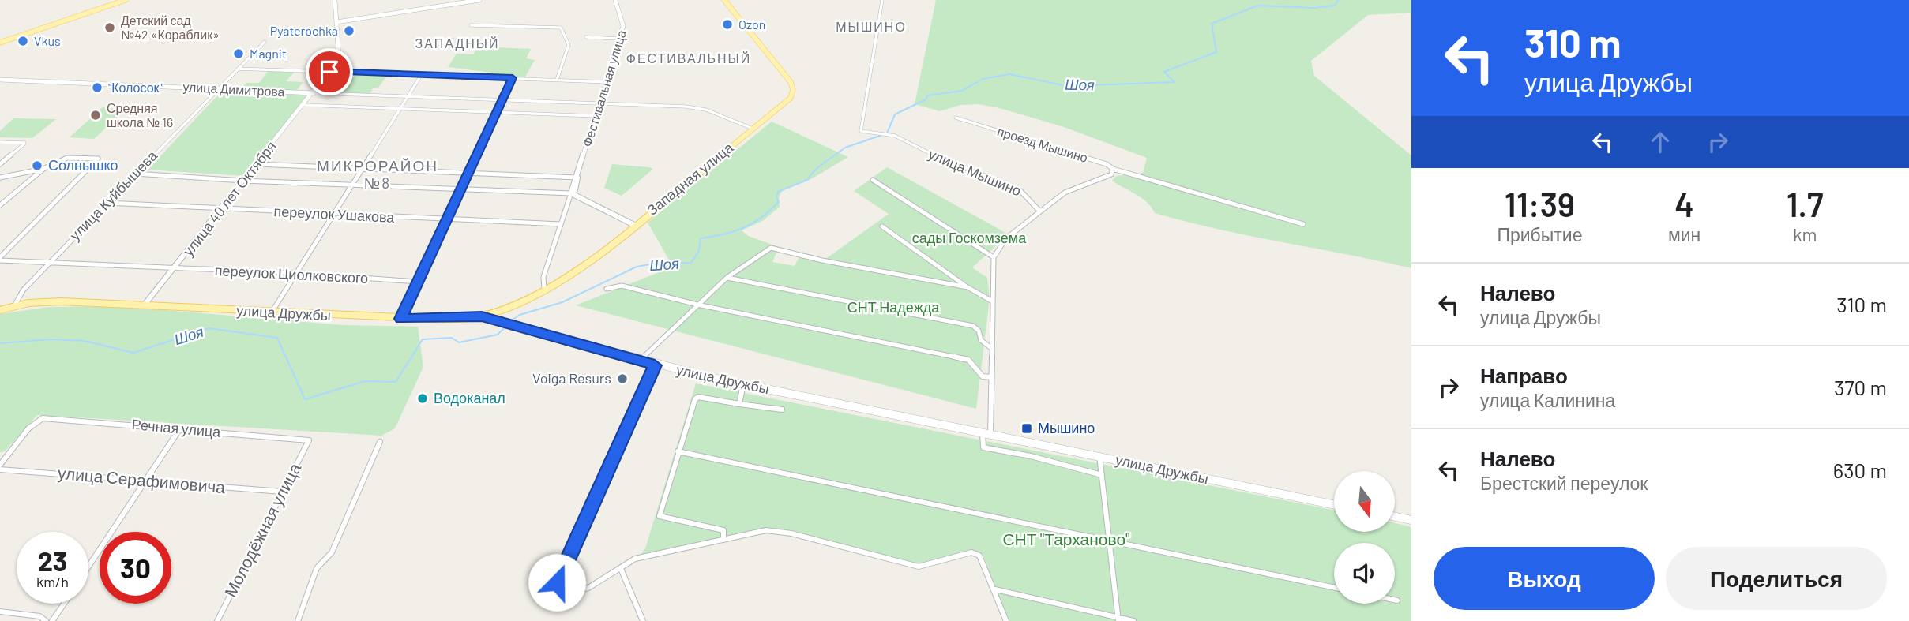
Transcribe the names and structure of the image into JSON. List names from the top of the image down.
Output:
{
  "streets": {
    "main road": ["Западная улица", "улица Дружбы"],
    "street": [
      "Фестивальная улица",
      "улица Димитрова",
      "проезд Мышино",
      "улица Мышино",
      "улица Куйбышева",
      "улица 40 лет Октября",
      "переулок Ушакова",
      "переулок Циолковского",
      "Речная улица",
      "улица Серафимовича",
      "Молодёжная улица"
    ]
  },
  "crossings": [
    ["Фестивальная улица", "улица Димитрова"],
    ["Фестивальная улица", "Западная улица"],
    ["Фестивальная улица", "переулок Ушакова"],
    ["улица Димитрова", "Западная улица"],
    ["улица Димитрова", "улица Куйбышева"],
    ["улица Димитрова", "улица 40 лет Октября"],
    ["Западная улица", "улица Дружбы"],
    ["улица Куйбышева", "переулок Ушакова"],
    ["улица Куйбышева", "переулок Циолковского"],
    ["улица Куйбышева", "улица Дружбы"],
    ["улица 40 лет Октября", "переулок Ушакова"],
    ["улица 40 лет Октября", "переулок Циолковского"],
    ["улица 40 лет Октября", "улица Дружбы"],
    ["Речная улица", "Молодёжная улица"],
    ["улица Серафимовича", "Молодёжная улица"]
  ],
  "districts": [
    "МЫШИНО",
    "ЗАПАДНЫЙ",
    "ФЕСТИВАЛЬНЫЙ",
    "МИКРОРАЙОН №8"
  ],
  "water": ["Шоя"],
  "parks": ["сады Госкомзема", "СНТ Надежда", "СНТ \"Тарханово\""],
  "places": {
    "other": [
      "Ozon",
      "Детский сад №42 «Кораблик»",
      "Pyaterochka",
      "Vkus",
      "Magnit",
      "\"Колосок\"",
      "Средняя школа № 16",
      "Солнышко",
      "Volga Resurs",
      "Водоканал"
    ],
    "transit": ["Мышино"]
  },
  "north": "bottom",
  "page": {
    "turn": ["310 m", "улица Дружбы"],
    "eta": [
      "11:39",
      "Прибытие",
      "4",
      "мин",
      "1.7",
      "km"
    ],
    "list": [
      {
        "name": "Налево",
        "note": "улица Дружбы",
        "value": "310 m"
      },
      {
        "name": "Направо",
        "note": "улица Калинина",
        "value": "370 m"
      },
      {
        "name": "Налево",
        "note": "Брестский переулок",
        "value": "630 m"
      }
    ],
    "speed": "23 km/h",
    "limit": "30",
    "buttons": ["Выход", "Поделиться"]
  }
}
